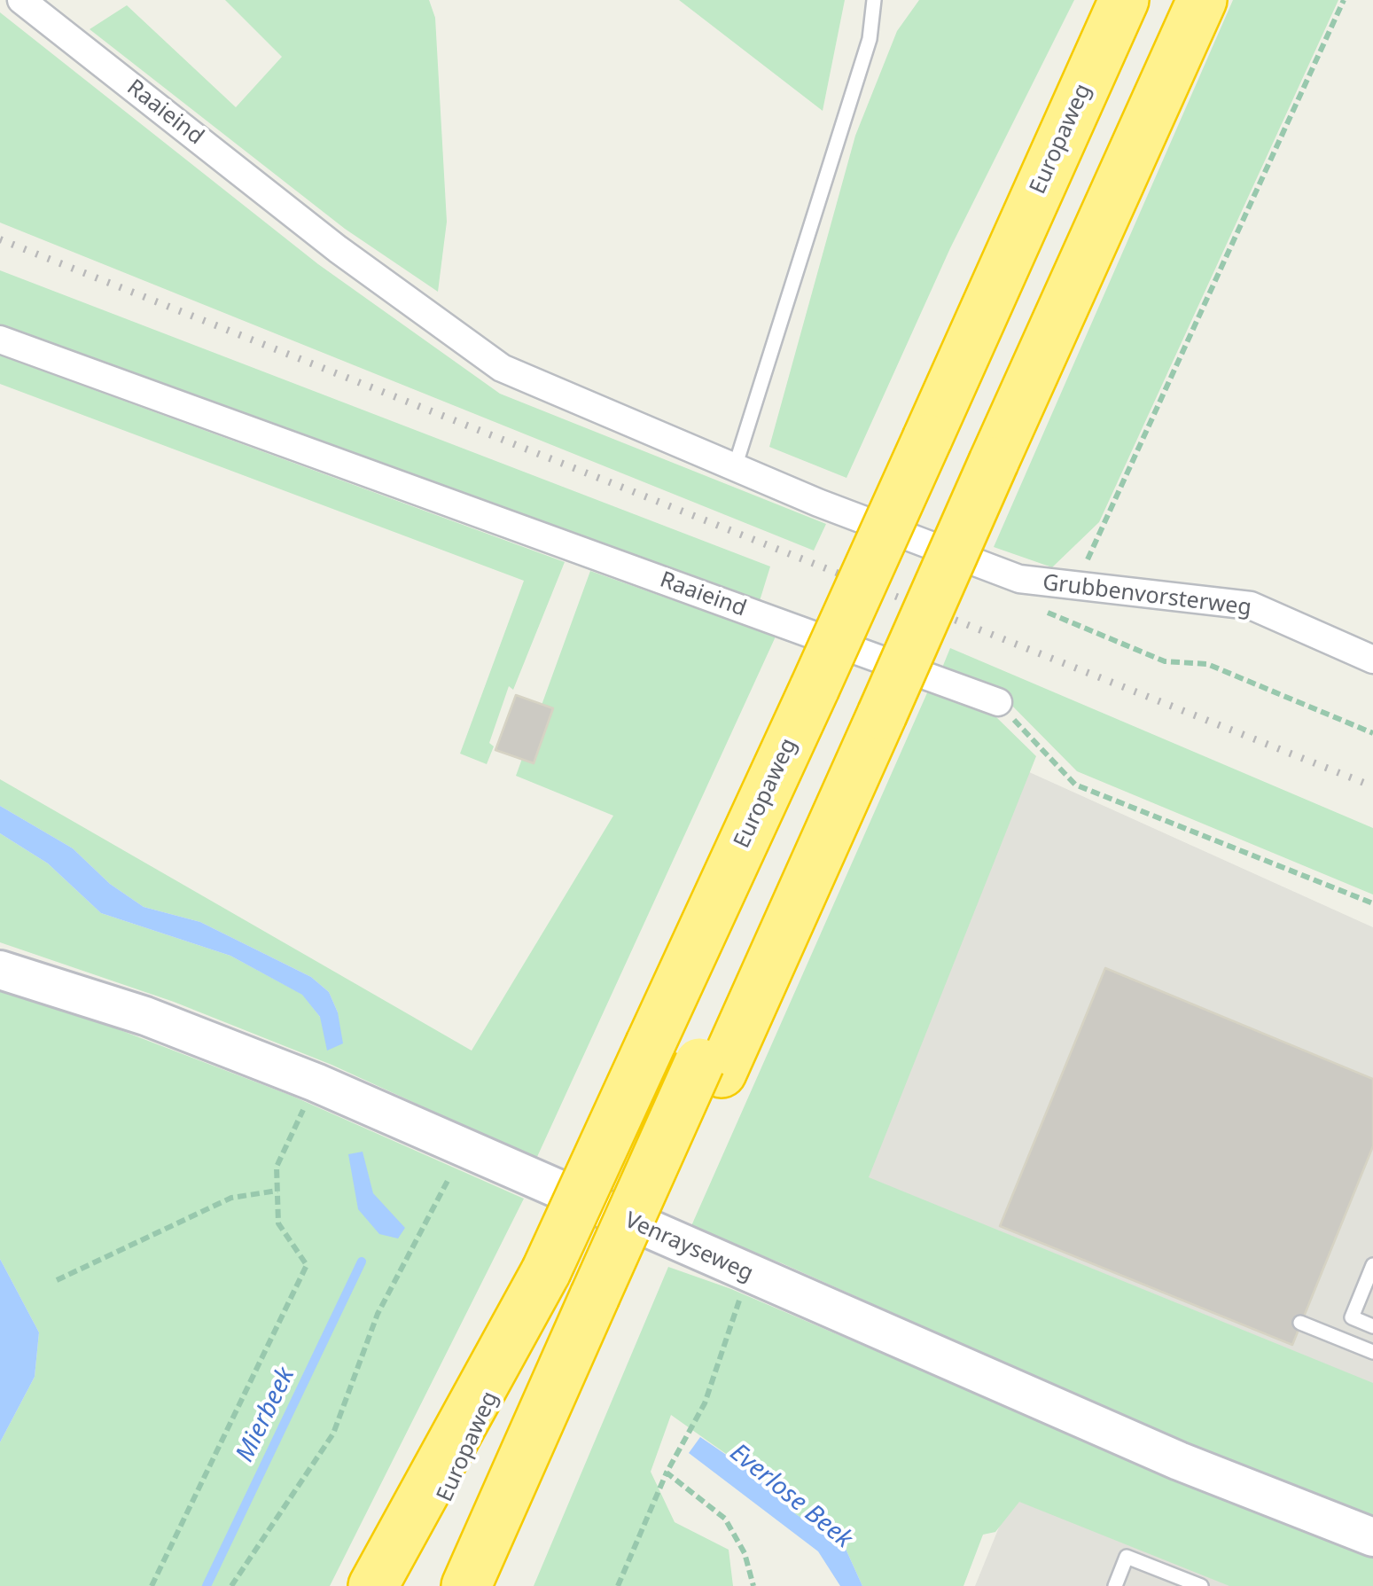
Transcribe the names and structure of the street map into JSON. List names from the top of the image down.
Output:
{
  "streets": {
    "highway": ["Europaweg"],
    "main road": ["Venrayseweg"],
    "street": ["Raaieind", "Grubbenvorsterweg"]
  },
  "crossings": [
    ["Raaieind", "Grubbenvorsterweg"]
  ],
  "water": ["Mierbeek", "Everlose Beek"]
}
